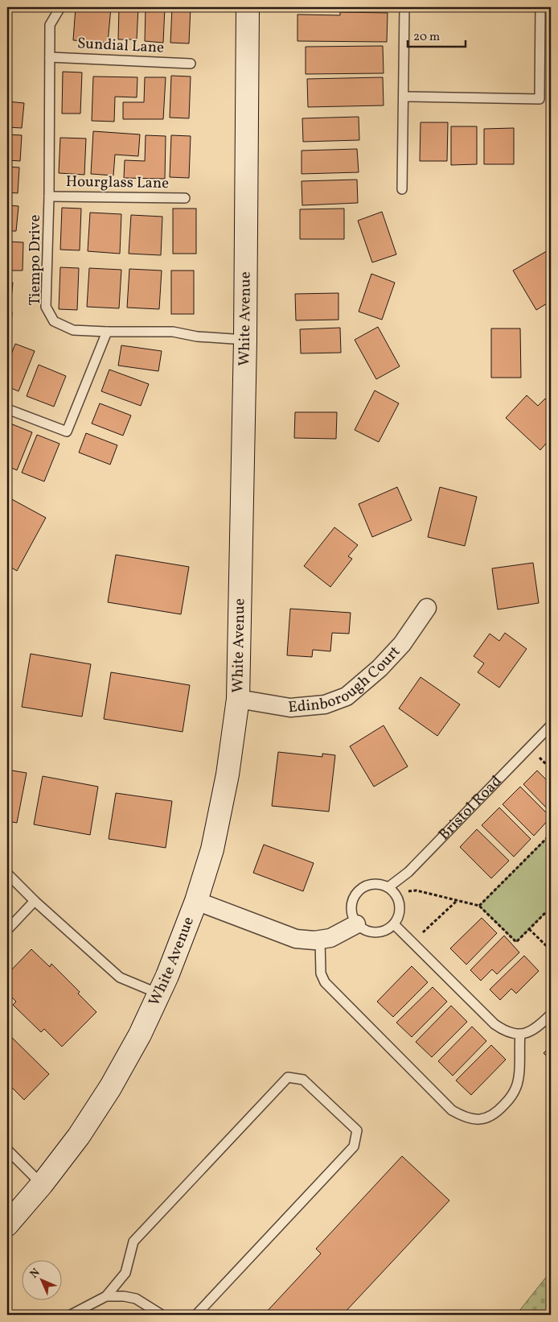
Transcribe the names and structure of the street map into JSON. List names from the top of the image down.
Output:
{
  "streets": {
    "street": ["White Avenue", "Edinborough Court"],
    "lane": [
      "Sundial Lane",
      "Hourglass Lane",
      "Tiempo Drive",
      "Bristol Road"
    ]
  },
  "crossings": [
    ["Sundial Lane", "Tiempo Drive"],
    ["Hourglass Lane", "Tiempo Drive"],
    ["Tiempo Drive", "White Avenue"],
    ["White Avenue", "Edinborough Court"]
  ],
  "scale_bar": "20 m",
  "north": "top left"
}
